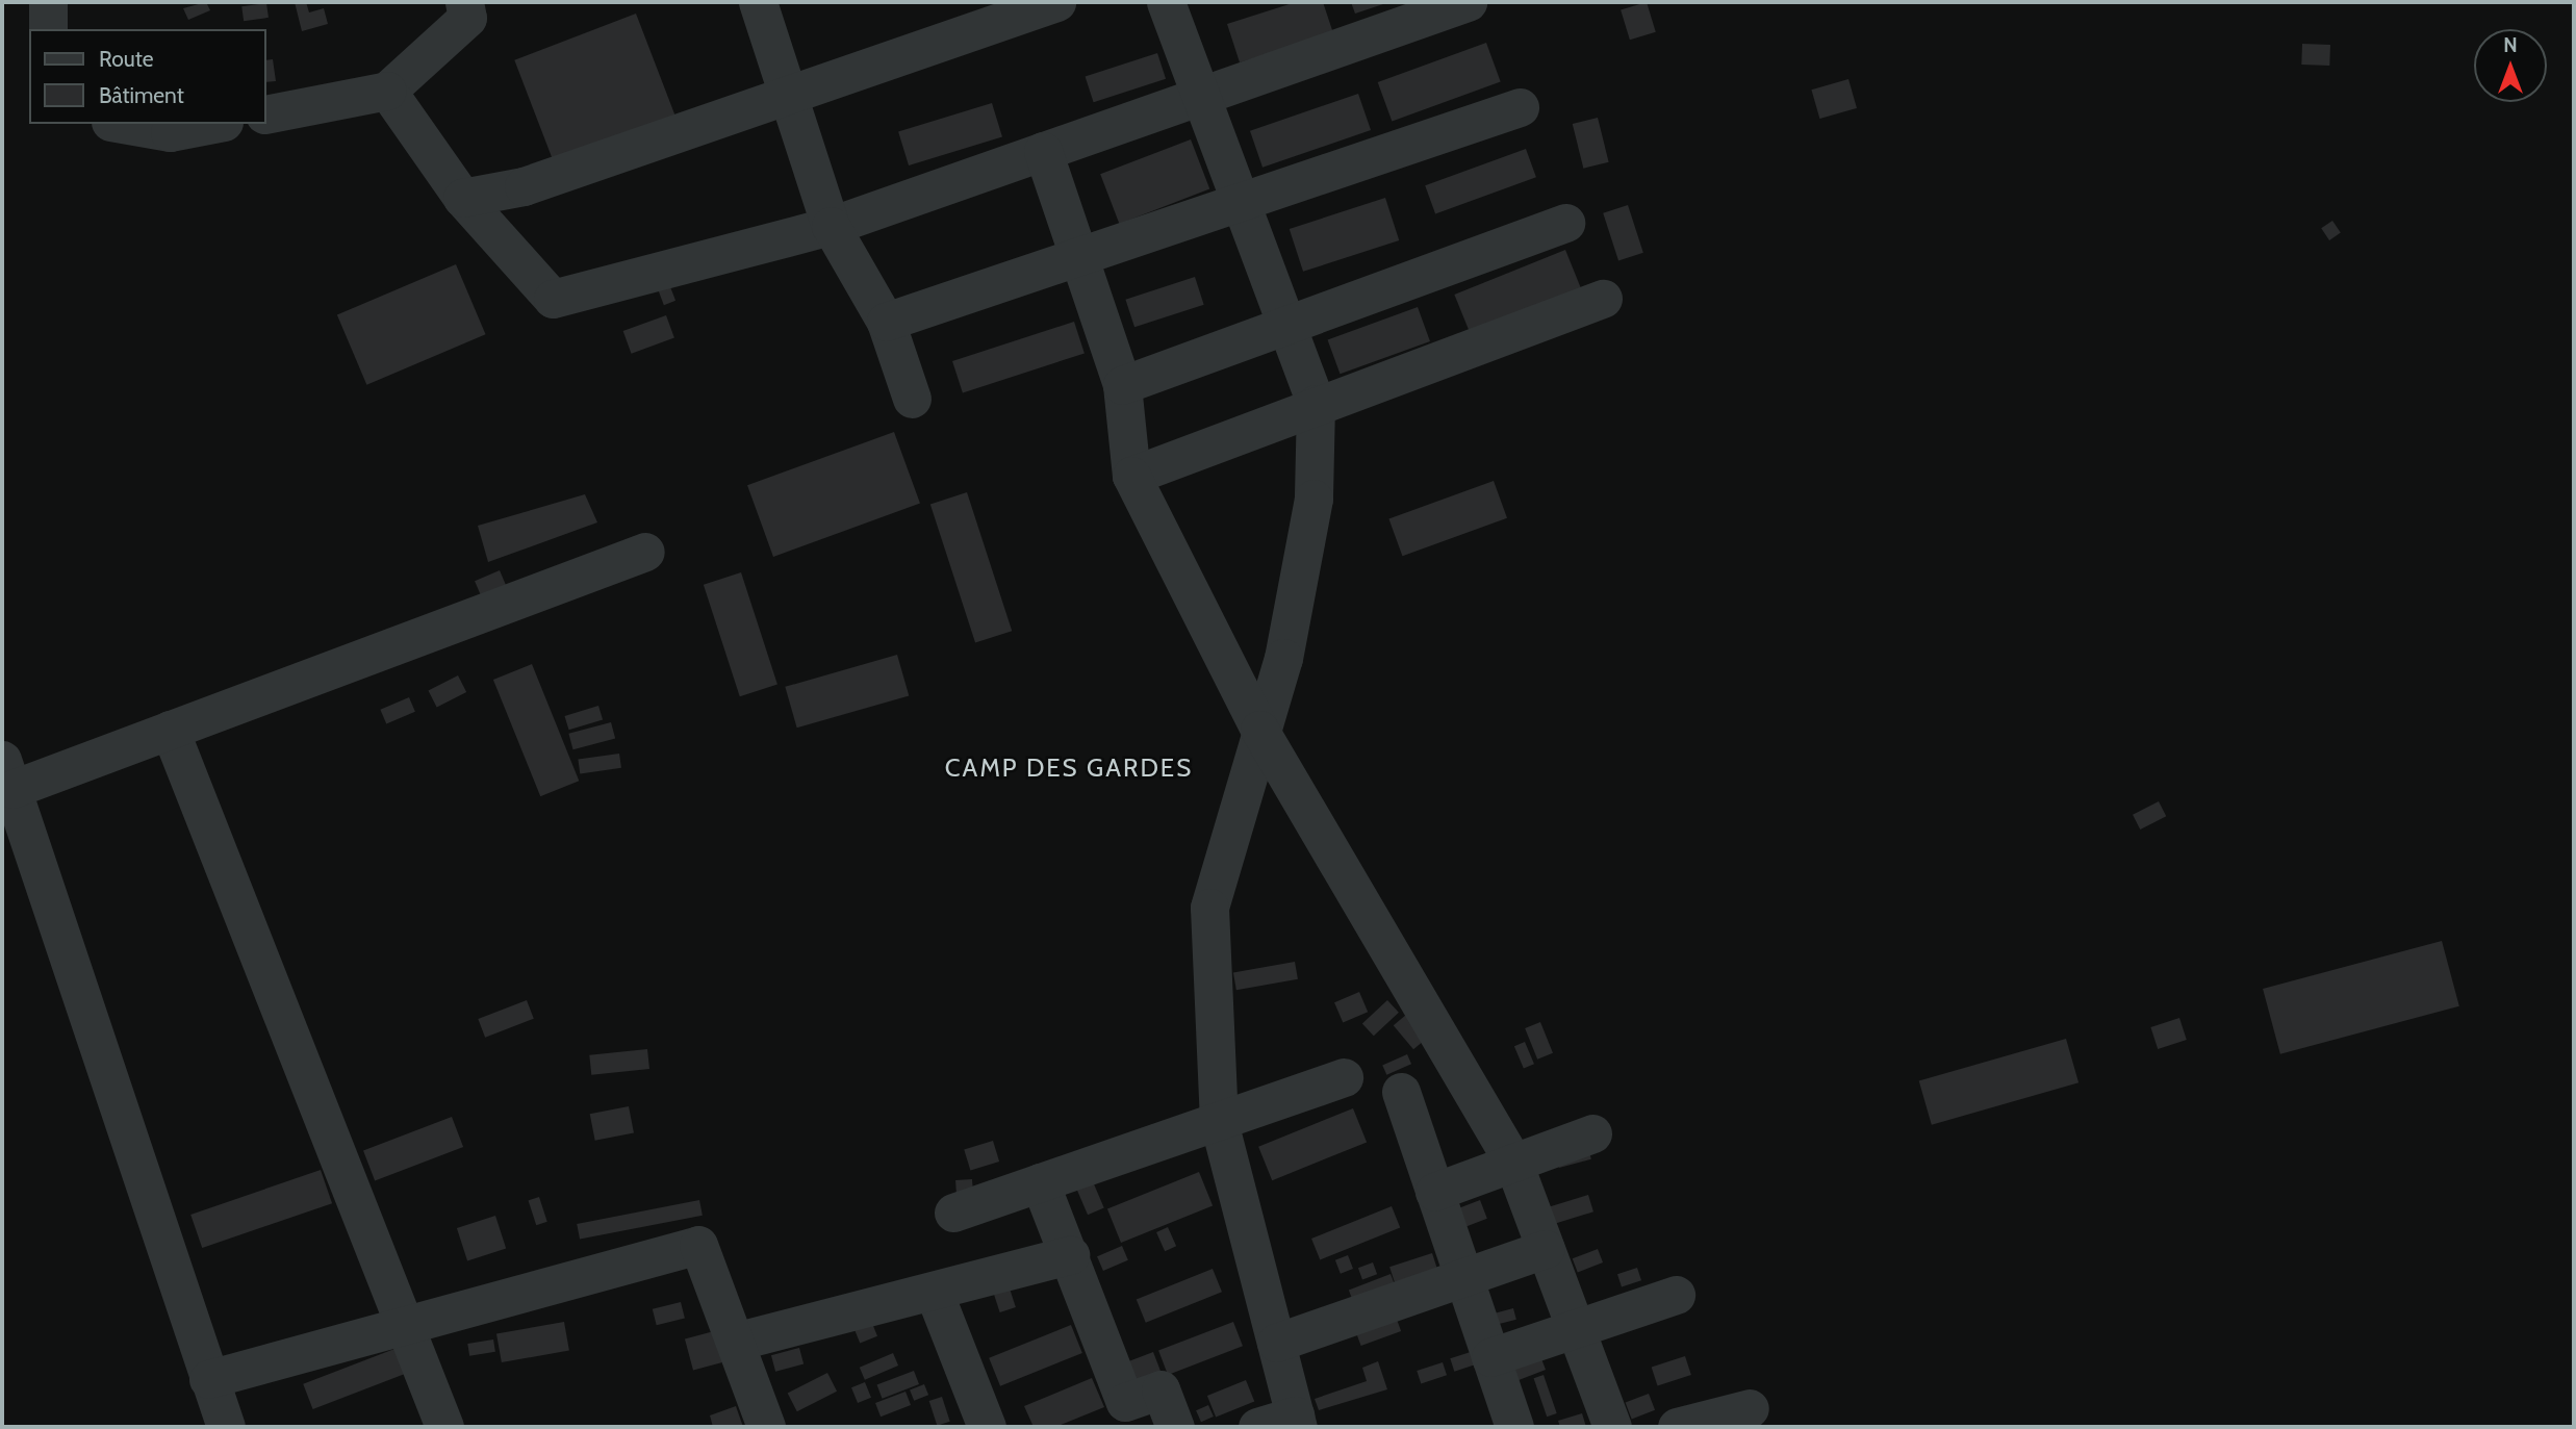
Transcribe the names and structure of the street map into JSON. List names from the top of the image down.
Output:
{
  "districts": ["CAMP DES GARDES"],
  "legend": ["Route", "Bâtiment"],
  "north": "top"
}
